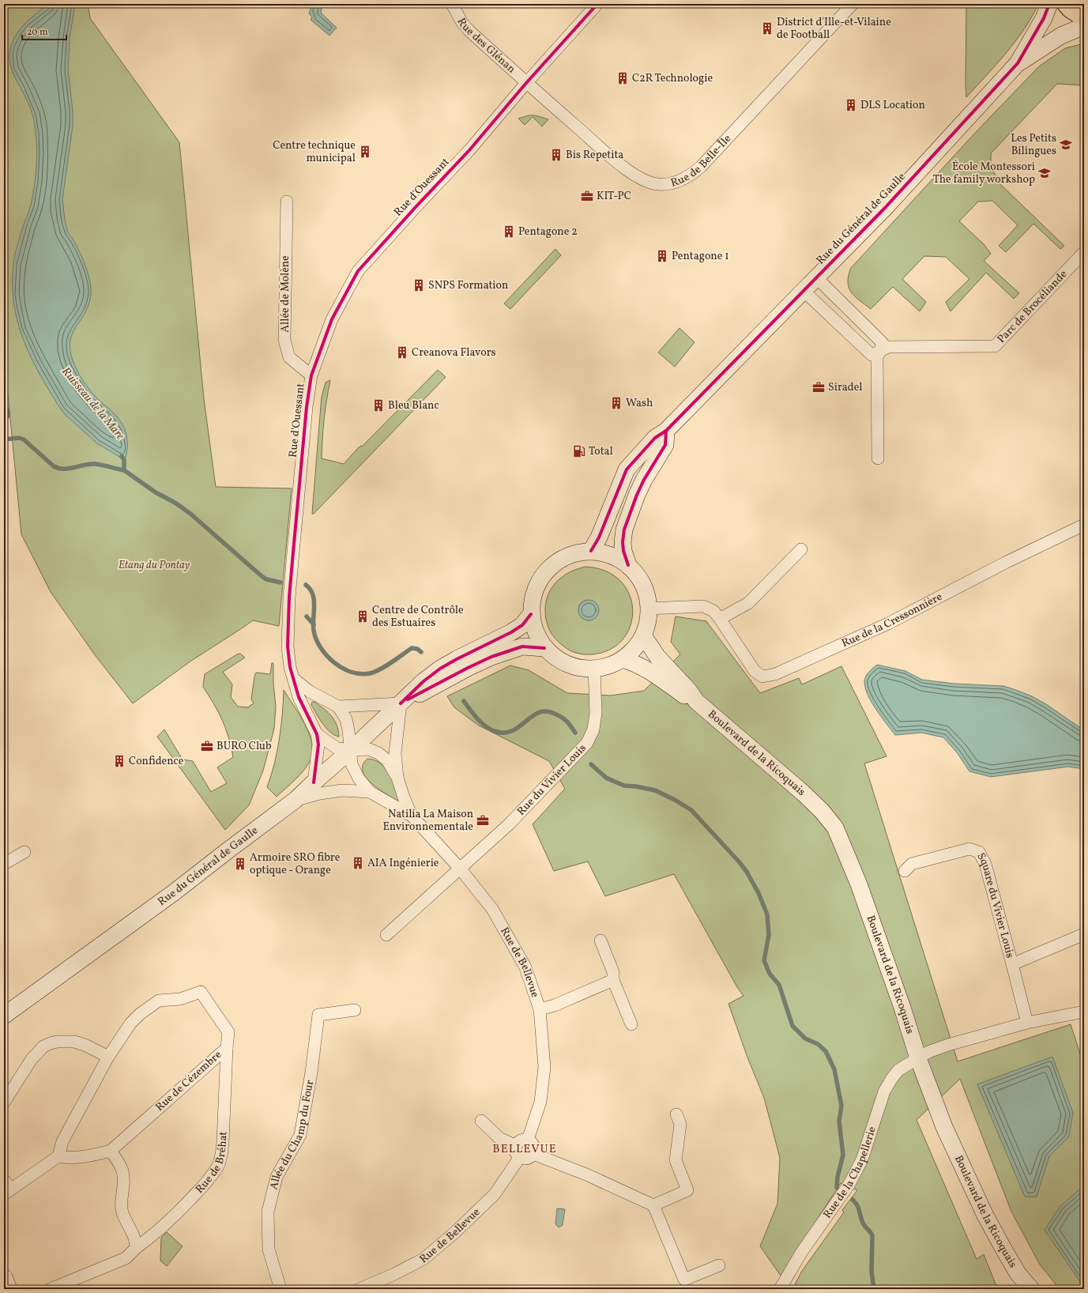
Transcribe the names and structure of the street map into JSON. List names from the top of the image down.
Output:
{
  "streets": {
    "main road": ["Rue du Général de Gaulle", "Boulevard de la Ricoquais"],
    "street": [
      "Rue des Glénan",
      "Rue de Belle-Île",
      "Rue d'Ouessant",
      "Allée de Molène",
      "Parc de Brocéliande",
      "Rue de la Cressonnière",
      "Rue du Vivier Louis",
      "Square du Vivier Louis",
      "Rue de Bellevue",
      "Rue de Cézembre",
      "Allée du Champ du Four",
      "Rue de Bréhat",
      "Rue de la Chapellerie"
    ]
  },
  "crossings": [
    ["Rue des Glénan", "Rue de Belle-Île"],
    ["Rue des Glénan", "Rue d'Ouessant"],
    ["Rue de Belle-Île", "Rue d'Ouessant"],
    ["Rue d'Ouessant", "Rue du Général de Gaulle"],
    ["Rue d'Ouessant", "Allée de Molène"],
    ["Rue d'Ouessant", "Rue de Bellevue"],
    ["Rue du Général de Gaulle", "Parc de Brocéliande"],
    ["Rue du Général de Gaulle", "Rue de Bellevue"],
    ["Boulevard de la Ricoquais", "Rue de la Chapellerie"],
    ["Rue du Vivier Louis", "Rue de Bellevue"],
    ["Square du Vivier Louis", "Rue de la Chapellerie"],
    ["Rue de Cézembre", "Rue de Bréhat"]
  ],
  "districts": ["BELLEVUE"],
  "water": ["Ruisseau de la Mare"],
  "parks": ["Etang du Pontay"],
  "places": {
    "building": [
      "District d'Ille-et-Vilaine de Football",
      "C2R Technologie",
      "DLS Location",
      "Centre technique municipal",
      "Bis Repetita",
      "Pentagone 2",
      "Pentagone 1",
      "SNPS Formation",
      "Creanova Flavors",
      "Wash",
      "Bleu Blanc",
      "Centre de Contrôle des Estuaires",
      "Confidence",
      "AIA Ingénierie",
      "Armoire SRO fibre optique - Orange"
    ],
    "school or university": ["Les Petits Bilingues", "École Montessori The family workshop"],
    "office": [
      "KIT-PC",
      "Siradel",
      "BURO Club",
      "Natilia La Maison Environnementale"
    ],
    "fuel station": ["Total"]
  },
  "scale_bar": "20 m"
}
